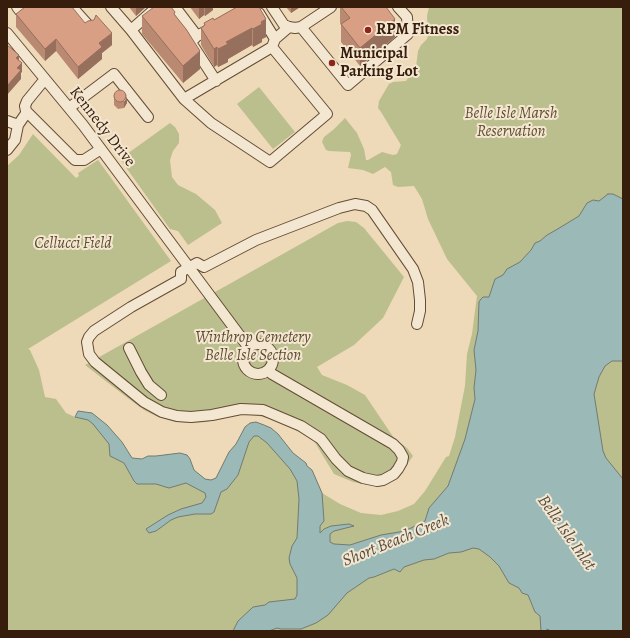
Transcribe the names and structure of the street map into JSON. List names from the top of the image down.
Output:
{
  "streets": {
    "street": ["Kennedy Drive"]
  },
  "water": ["Belle Isle Inlet", "Short Beach Creek"],
  "parks": ["Belle Isle Marsh Reservation", "Cellucci Field", "Winthrop Cemetery Belle Isle Section"],
  "places": ["RPM Fitness", "Municipal Parking Lot"]
}
